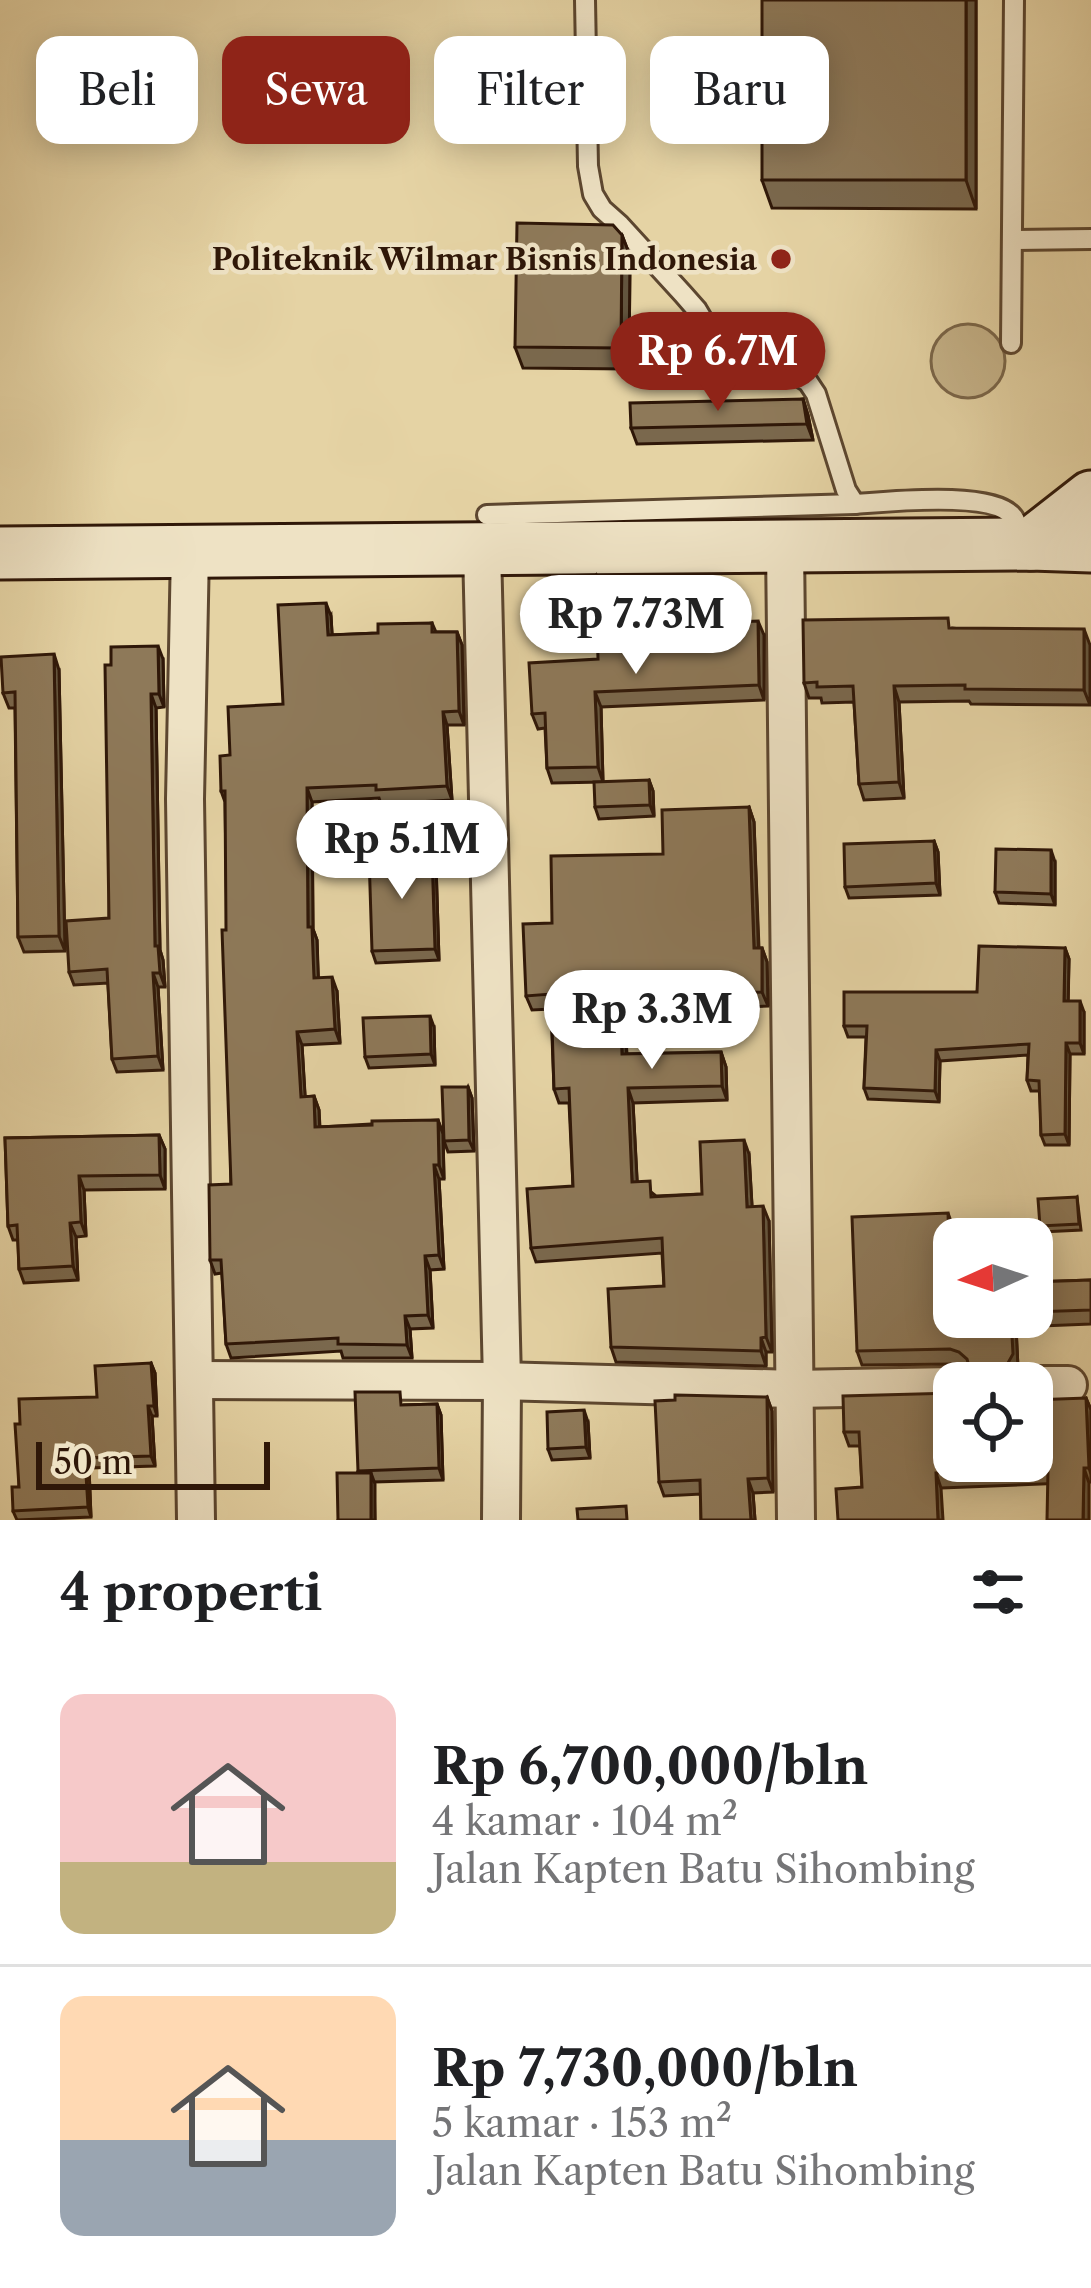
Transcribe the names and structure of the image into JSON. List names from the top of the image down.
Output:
{
  "places": ["Politeknik Wilmar Bisnis Indonesia"],
  "scale_bar": "50 m",
  "north": "left",
  "page": {
    "chip": [
      "Beli",
      "Sewa",
      "Filter",
      "Baru"
    ],
    "price": [
      "Rp 6.7M",
      "Rp 7.73M",
      "Rp 5.1M",
      "Rp 3.3M"
    ],
    "scale": "50 m",
    "heading": "4 properti",
    "list": [
      {
        "name": "Rp 6,700,000/bln",
        "note": "4 kamar · 104 m² · Jalan Kapten Batu Sihombing"
      },
      {
        "name": "Rp 7,730,000/bln",
        "note": "5 kamar · 153 m² · Jalan Kapten Batu Sihombing"
      }
    ]
  }
}
